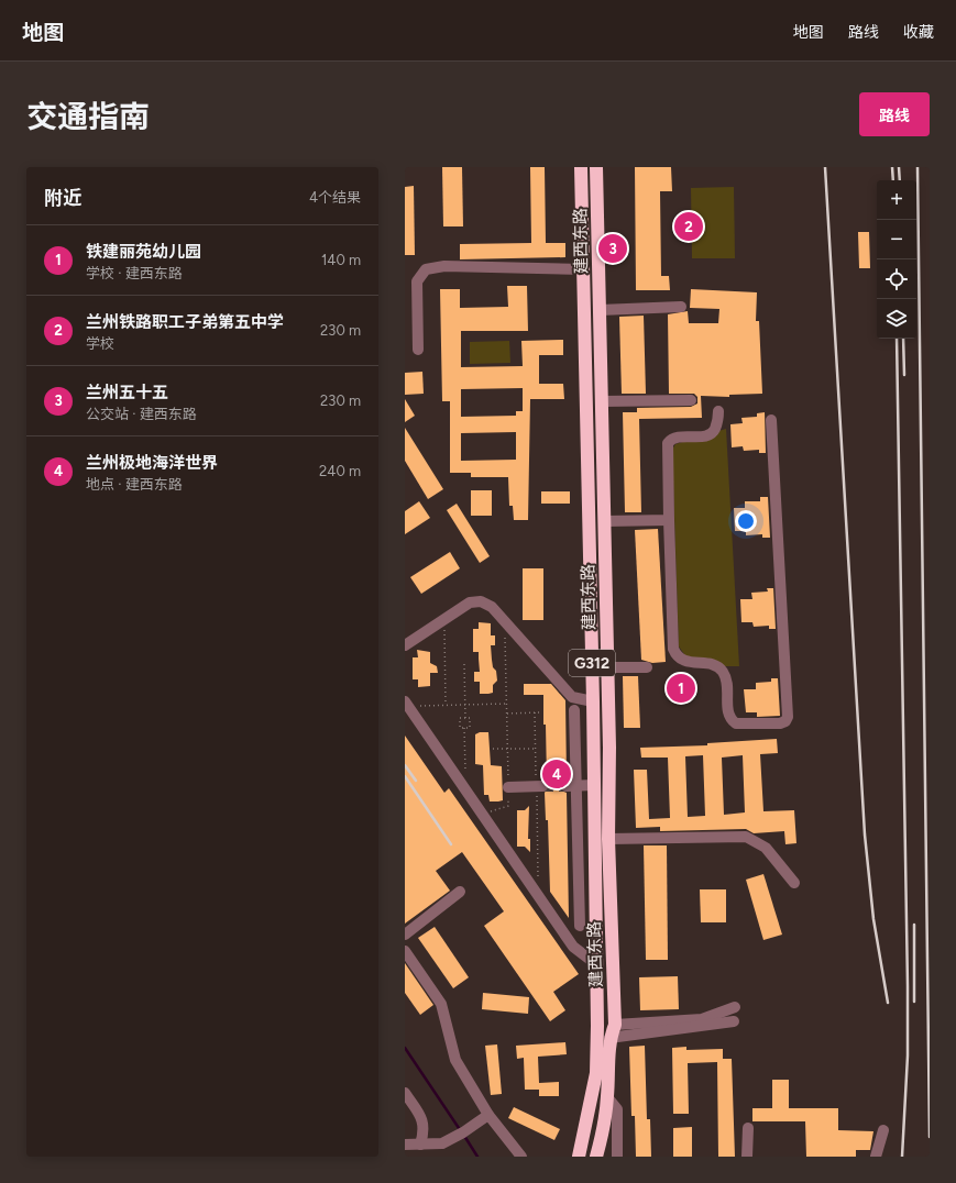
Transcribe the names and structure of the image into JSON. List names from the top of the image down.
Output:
{
  "streets": {
    "highway": ["建西东路", "G312"]
  },
  "page": {
    "header": "地图",
    "nav": ["地图", "路线", "收藏"],
    "title": "交通指南",
    "buttons": "路线",
    "heading": ["附近", "4个结果"],
    "map_buttons": ["+", "−"],
    "pins": [
      "2",
      "3",
      "1",
      "4"
    ],
    "list": [
      {
        "mark": "1",
        "name": "铁建丽苑幼儿园",
        "note": "学校 · 建西东路",
        "value": "140 m"
      },
      {
        "mark": "2",
        "name": "兰州铁路职工子弟第五中学",
        "note": "学校",
        "value": "230 m"
      },
      {
        "mark": "3",
        "name": "兰州五十五",
        "note": "公交站 · 建西东路",
        "value": "230 m"
      },
      {
        "mark": "4",
        "name": "兰州极地海洋世界",
        "note": "地点 · 建西东路",
        "value": "240 m"
      }
    ]
  }
}
